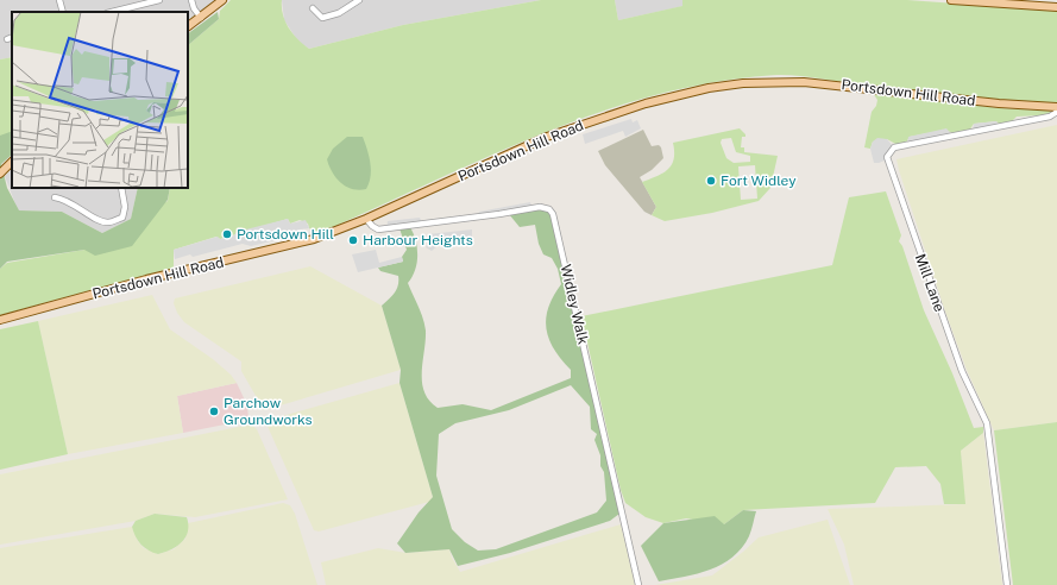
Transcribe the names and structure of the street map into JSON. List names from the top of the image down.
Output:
{
  "streets": {
    "main road": ["Portsdown Hill Road"],
    "street": ["Mill Lane", "Widley Walk"]
  },
  "crossings": [
    ["Portsdown Hill Road", "Widley Walk"]
  ],
  "places": [
    "Fort Widley",
    "Portsdown Hill",
    "Harbour Heights",
    "Parchow Groundworks"
  ]
}
